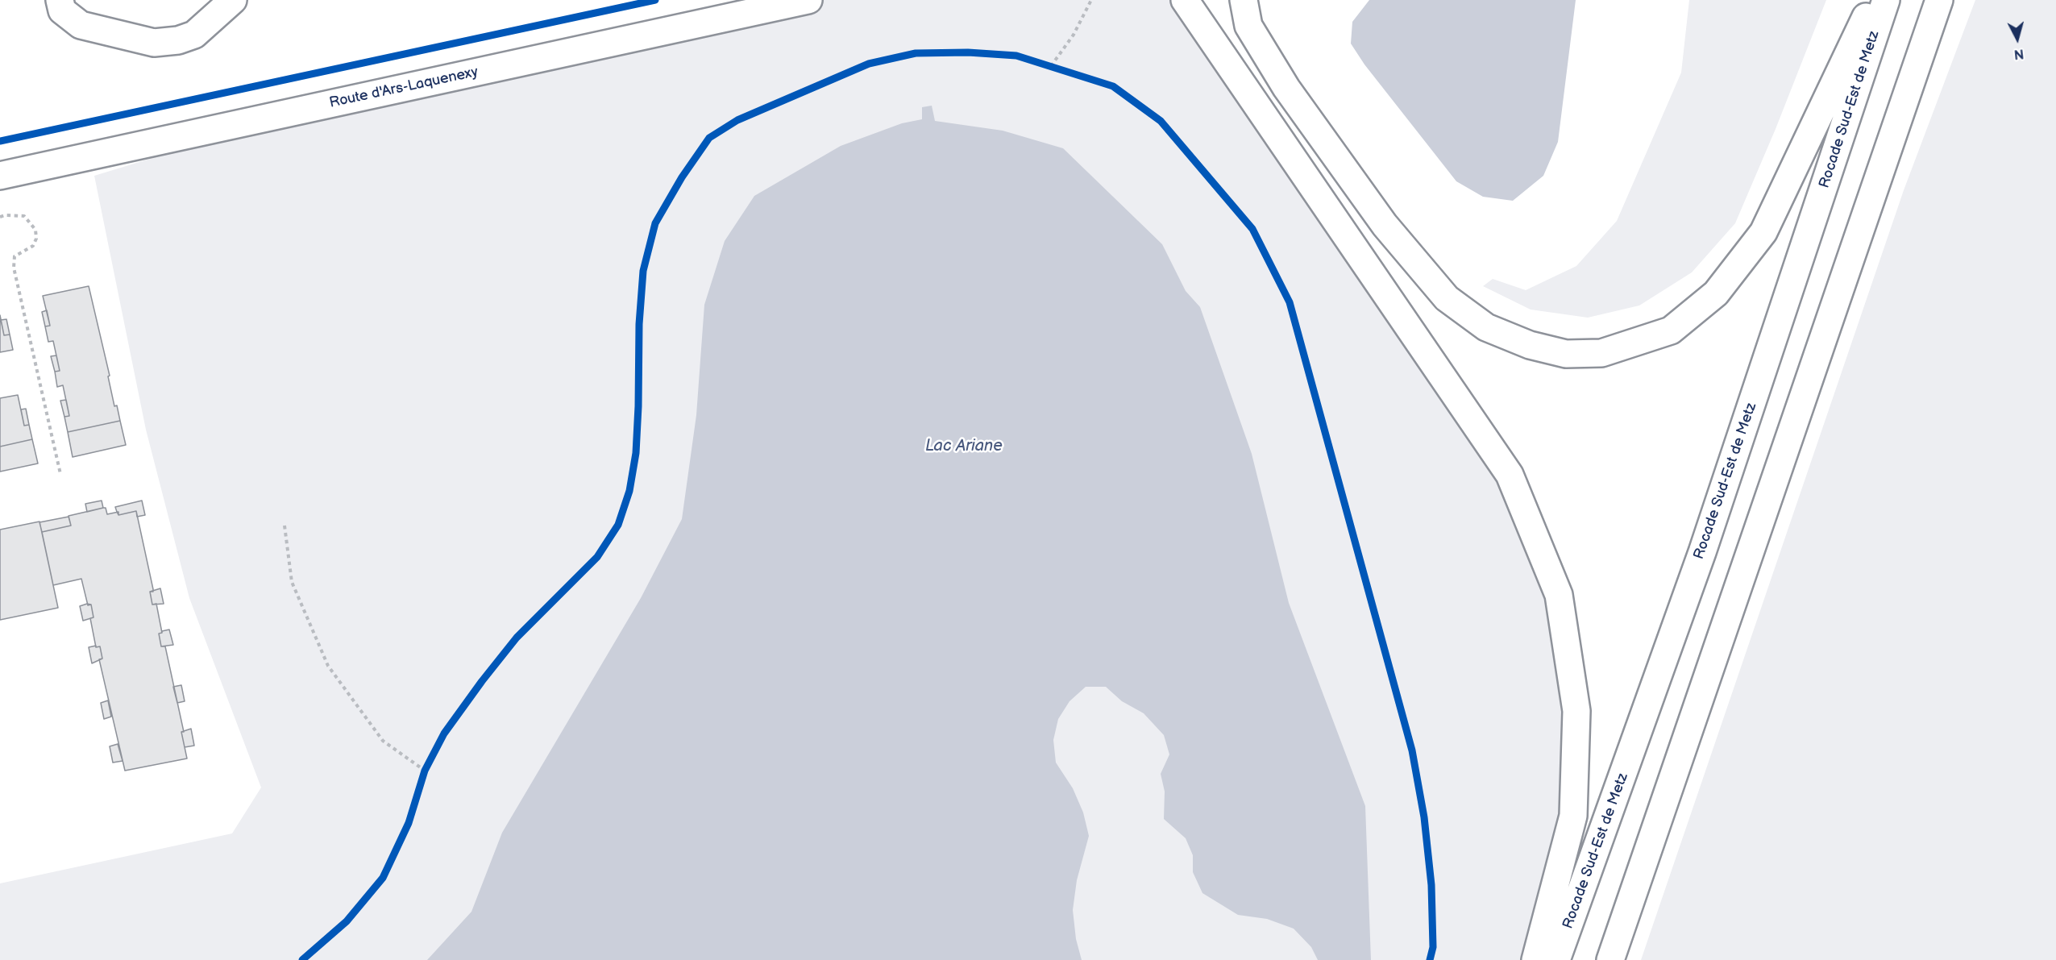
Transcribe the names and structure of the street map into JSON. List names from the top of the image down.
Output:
{
  "streets": {
    "main road": ["Route d'Ars-Laquenexy", "Rocade Sud-Est de Metz"]
  },
  "water": ["Lac Ariane"],
  "north": "bottom"
}
